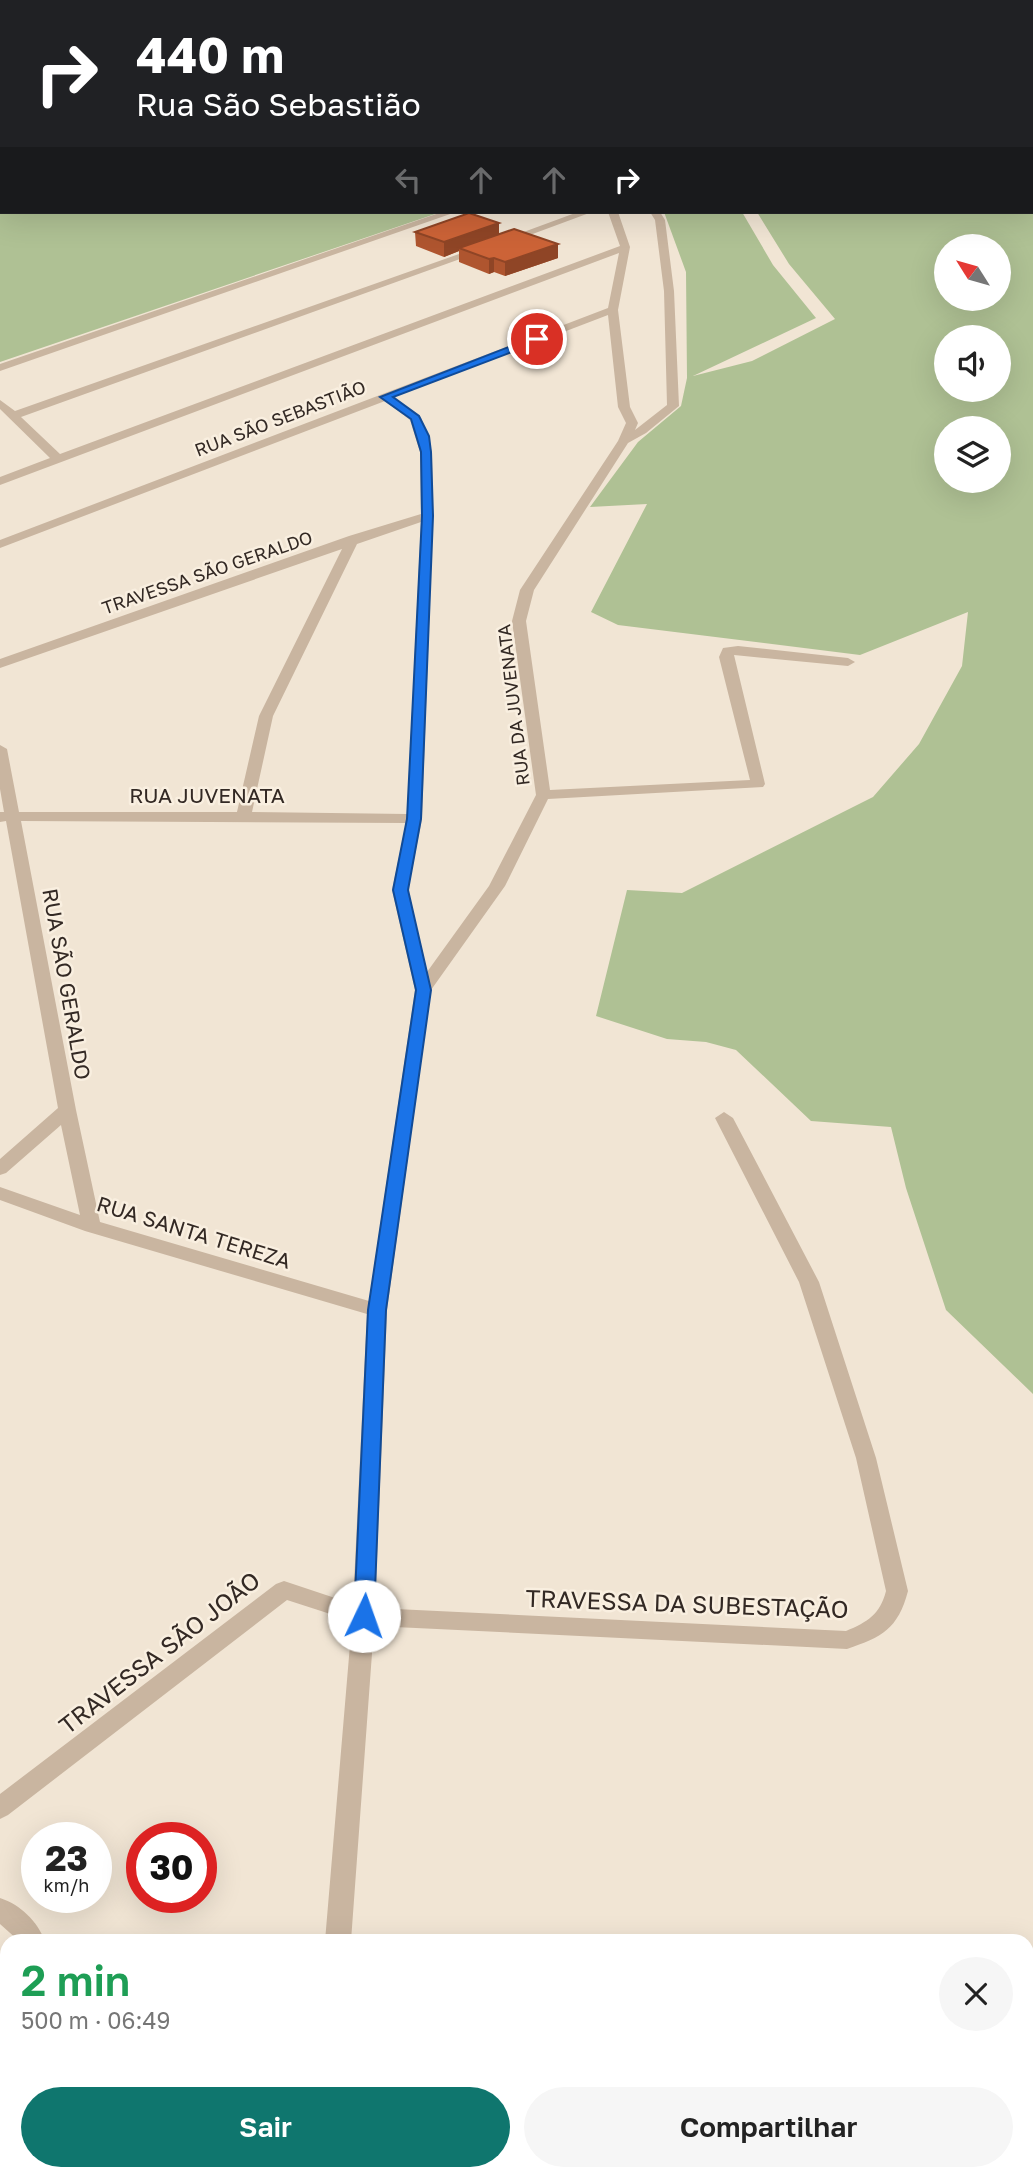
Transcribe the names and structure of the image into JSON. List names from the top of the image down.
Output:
{
  "streets": {
    "street": [
      "RUA SÃO SEBASTIÃO",
      "TRAVESSA SÃO GERALDO",
      "RUA DA JUVENATA",
      "RUA JUVENATA",
      "RUA SÃO GERALDO",
      "RUA SANTA TEREZA",
      "TRAVESSA DA SUBESTAÇÃO",
      "TRAVESSA SÃO JOÃO"
    ]
  },
  "crossings": [
    ["RUA JUVENATA", "RUA SÃO GERALDO"],
    ["RUA SÃO GERALDO", "RUA SANTA TEREZA"],
    ["TRAVESSA DA SUBESTAÇÃO", "TRAVESSA SÃO JOÃO"]
  ],
  "north": "top left",
  "page": {
    "turn": ["440 m", "Rua São Sebastião"],
    "speed": "23 km/h",
    "limit": "30",
    "heading": ["2 min", "500 m · 06:49"],
    "buttons": ["Sair", "Compartilhar"]
  }
}
